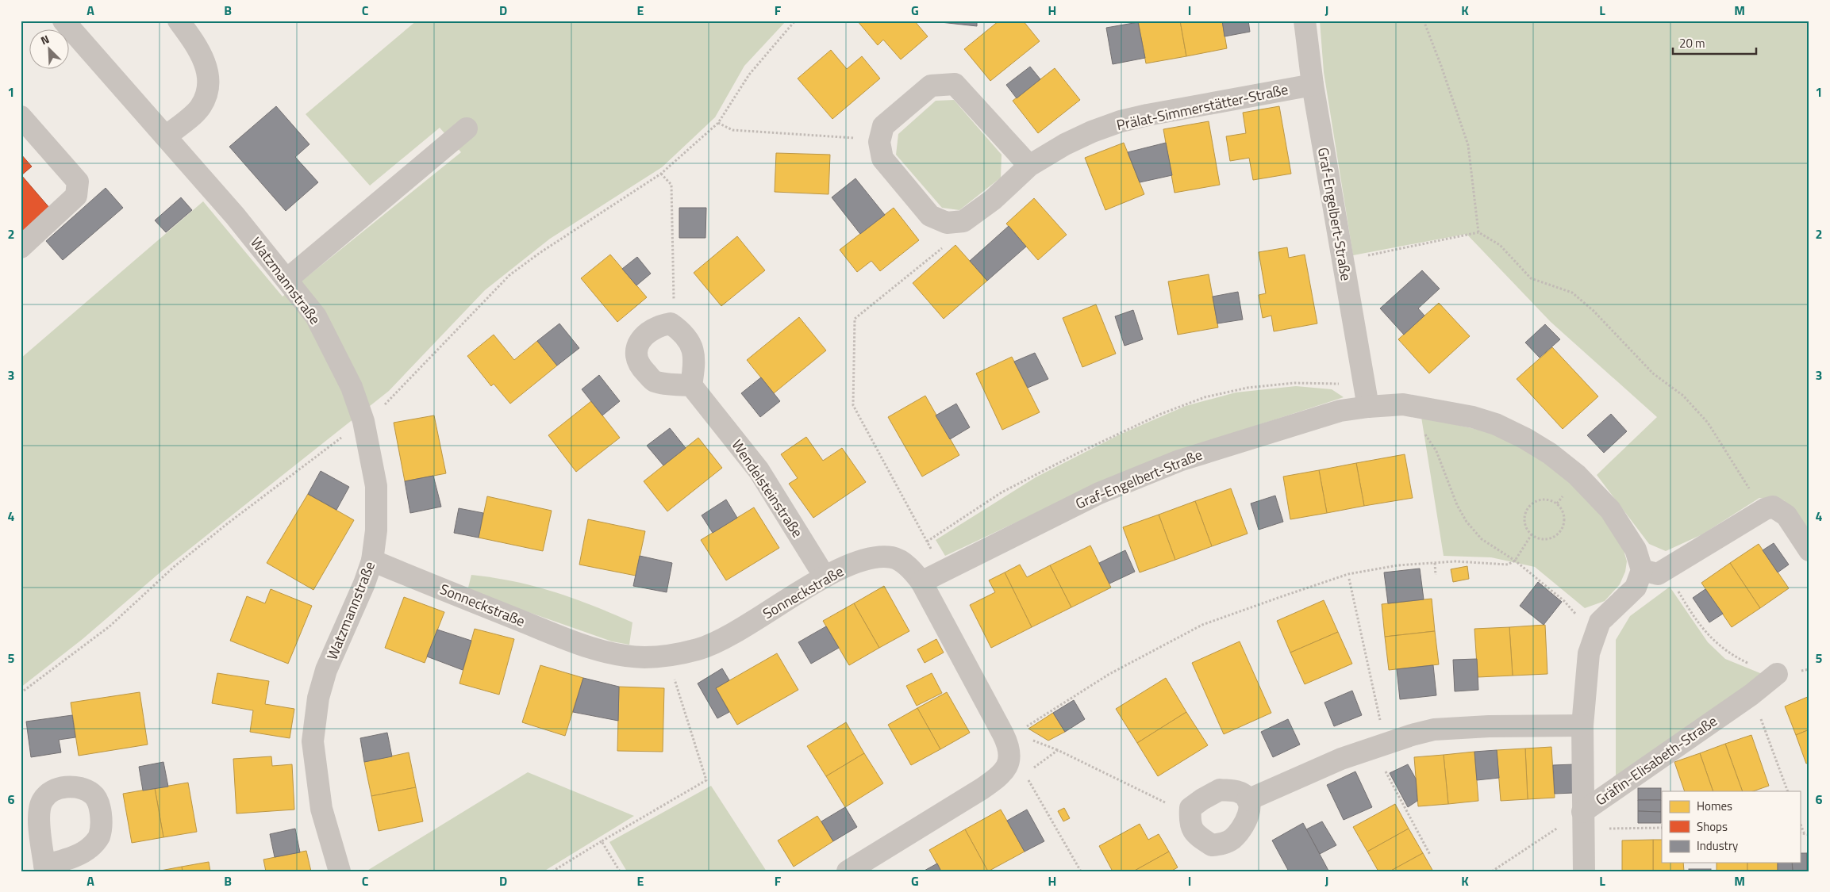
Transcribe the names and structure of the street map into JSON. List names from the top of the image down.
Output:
{
  "streets": {
    "street": [
      "Prälat-Simmerstätter-Straße",
      "Graf-Engelbert-Straße",
      "Watzmannstraße",
      "Wendelsteinstraße",
      "Sonneckstraße",
      "Gräfin-Elisabeth-Straße"
    ]
  },
  "crossings": [
    ["Prälat-Simmerstätter-Straße", "Graf-Engelbert-Straße"],
    ["Graf-Engelbert-Straße", "Sonneckstraße"],
    ["Watzmannstraße", "Sonneckstraße"],
    ["Wendelsteinstraße", "Sonneckstraße"]
  ],
  "legend": ["Homes", "Shops", "Industry"],
  "scale_bar": "20 m",
  "north": "top left",
  "grid": {
    "columns": [
      "A",
      "B",
      "C",
      "D",
      "E",
      "F",
      "G",
      "H",
      "I",
      "J",
      "K",
      "L",
      "M"
    ],
    "rows": [
      "1",
      "2",
      "3",
      "4",
      "5",
      "6"
    ]
  }
}
